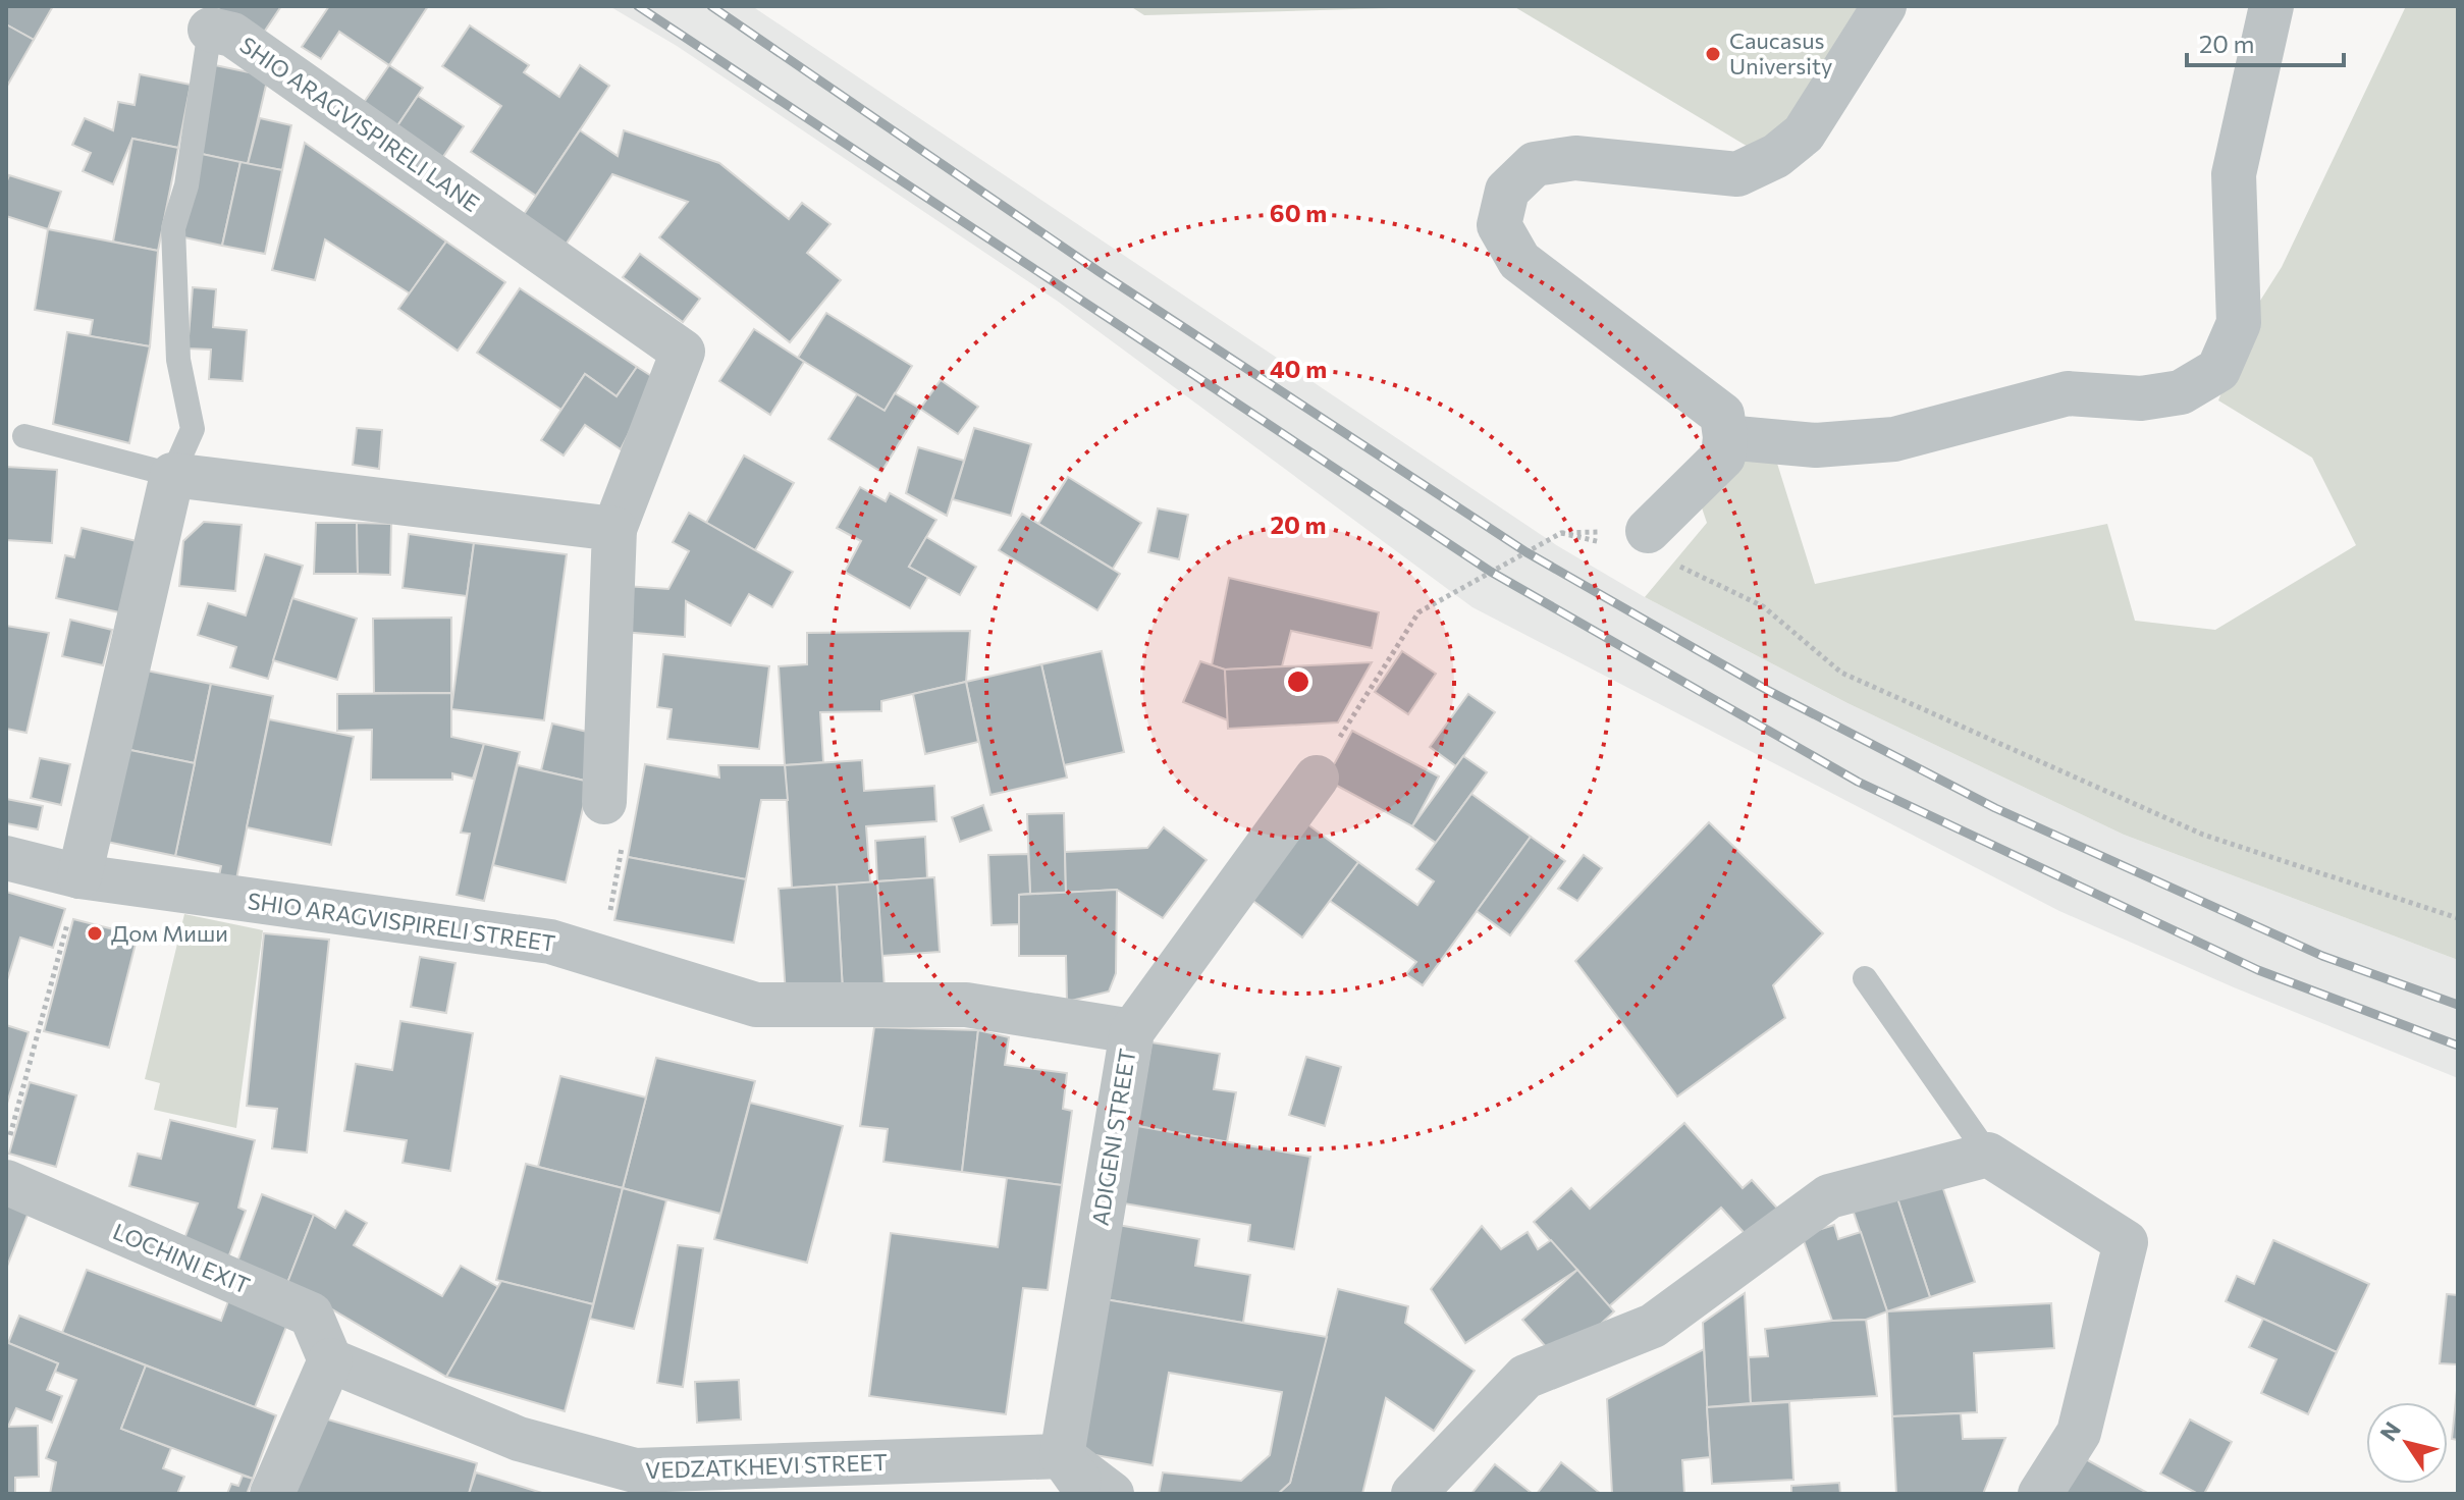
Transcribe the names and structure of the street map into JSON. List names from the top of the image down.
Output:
{
  "streets": {
    "street": [
      "SHIO ARAGVISPIRELI LANE",
      "SHIO ARAGVISPIRELI STREET",
      "ADIGENI STREET",
      "LOCHINI EXIT",
      "VEDZATKHEVI STREET"
    ]
  },
  "crossings": [
    ["SHIO ARAGVISPIRELI LANE", "SHIO ARAGVISPIRELI STREET"],
    ["SHIO ARAGVISPIRELI STREET", "ADIGENI STREET"],
    ["ADIGENI STREET", "VEDZATKHEVI STREET"],
    ["LOCHINI EXIT", "VEDZATKHEVI STREET"]
  ],
  "places": ["Caucasus University", "Дом Миши"],
  "scale_bar": "20 m",
  "north": "top left",
  "rings": ["60 m", "40 m", "20 m"]
}
